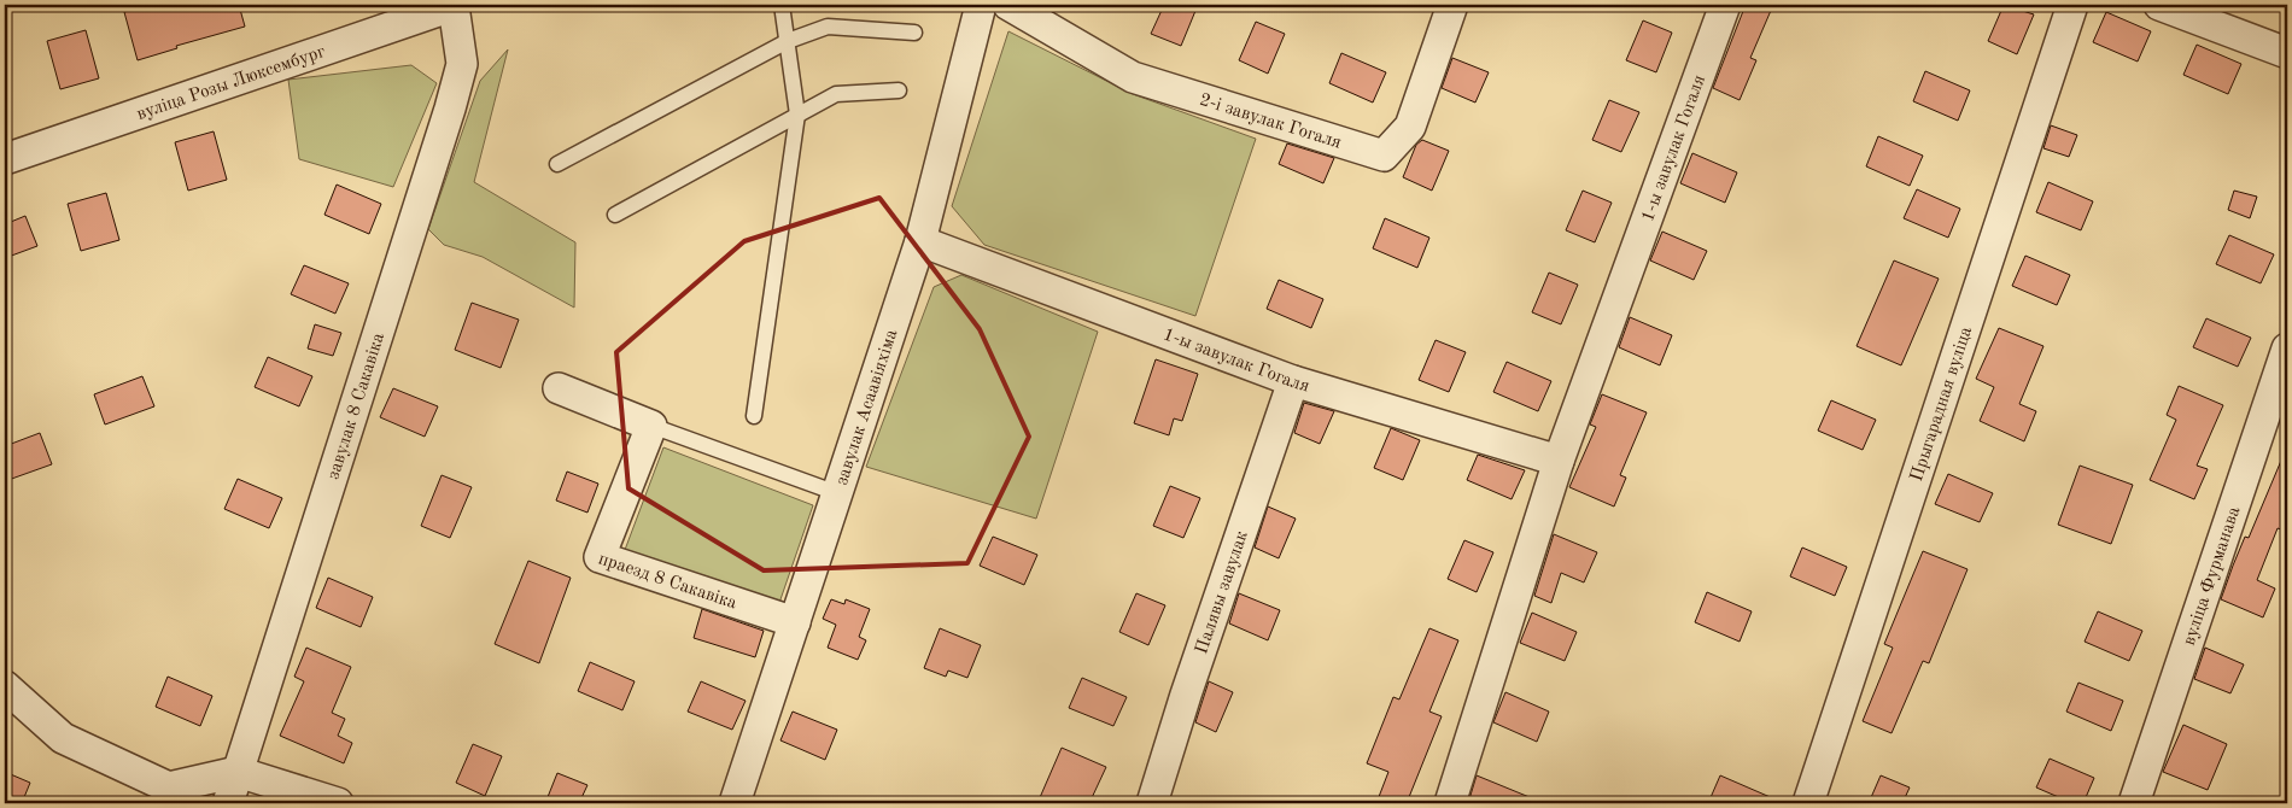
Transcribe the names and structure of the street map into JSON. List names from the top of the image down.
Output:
{
  "streets": {
    "street": [
      "вуліца Розы Люксембург",
      "2-і завулак Гогаля",
      "1-ы завулак Гогаля",
      "Прыгарадная вуліца",
      "завулак 8 Сакавіка",
      "завулак Асаавіяхіма",
      "вуліца Фурманава",
      "праезд 8 Сакавіка",
      "Палявы завулак"
    ]
  },
  "crossings": [
    ["вуліца Розы Люксембург", "завулак 8 Сакавіка"],
    ["1-ы завулак Гогаля", "завулак Асаавіяхіма"],
    ["1-ы завулак Гогаля", "Палявы завулак"],
    ["завулак Асаавіяхіма", "праезд 8 Сакавіка"]
  ]
}
